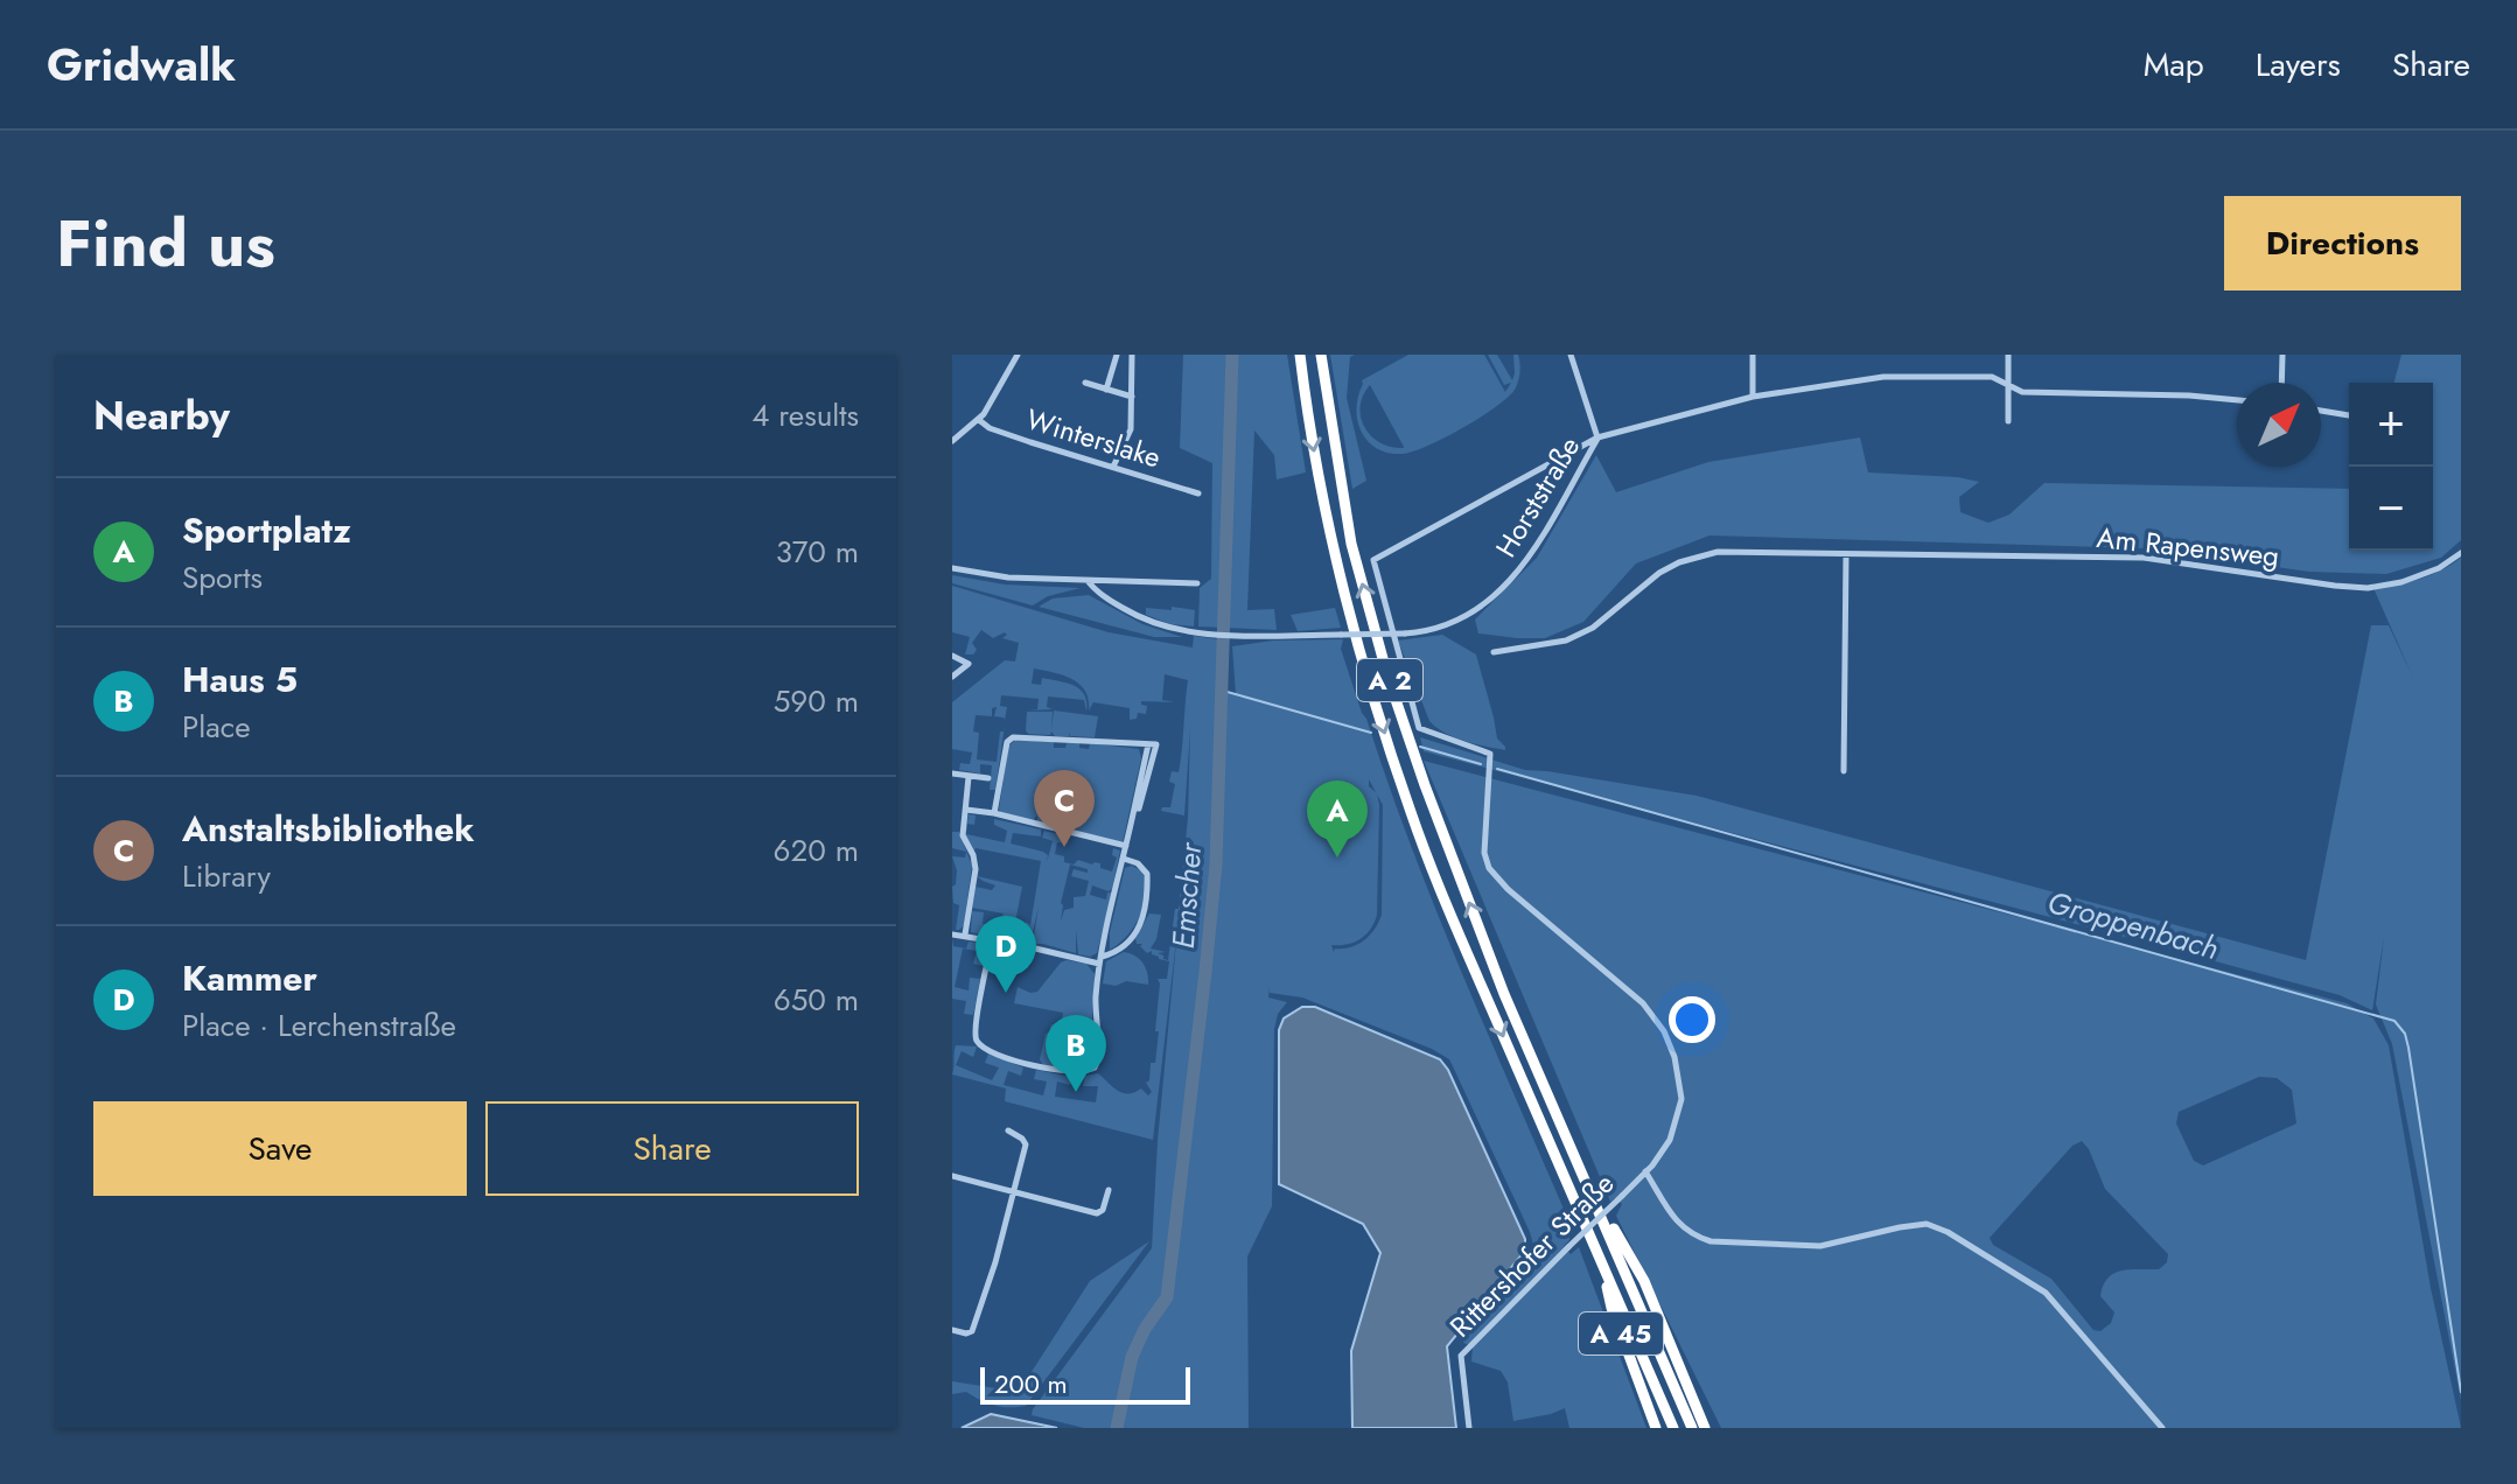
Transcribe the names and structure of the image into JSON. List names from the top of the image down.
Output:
{
  "streets": {
    "highway": ["A 2", "A 45"],
    "street": [
      "Winterslake",
      "Horststraße",
      "Am Rapensweg",
      "Rittershofer Straße"
    ]
  },
  "crossings": [
    ["Horststraße", "Rittershofer Straße"],
    ["A 2", "A 45"]
  ],
  "water": ["Emscher", "Groppenbach"],
  "scale_bar": "200 m",
  "north": "top right",
  "page": {
    "header": "Gridwalk",
    "nav": ["Map", "Layers", "Share"],
    "title": "Find us",
    "buttons": [
      "Directions",
      ["Save", "Share"]
    ],
    "heading": ["Nearby", "4 results"],
    "map_buttons": ["+", "−"],
    "list": [
      {
        "mark": "A",
        "name": "Sportplatz",
        "note": "Sports",
        "value": "370 m"
      },
      {
        "mark": "B",
        "name": "Haus 5",
        "note": "Place",
        "value": "590 m"
      },
      {
        "mark": "C",
        "name": "Anstaltsbibliothek",
        "note": "Library",
        "value": "620 m"
      },
      {
        "mark": "D",
        "name": "Kammer",
        "note": "Place · Lerchenstraße",
        "value": "650 m"
      }
    ],
    "pins": [
      "C",
      "A",
      "D",
      "B"
    ],
    "scale": "200 m"
  }
}
